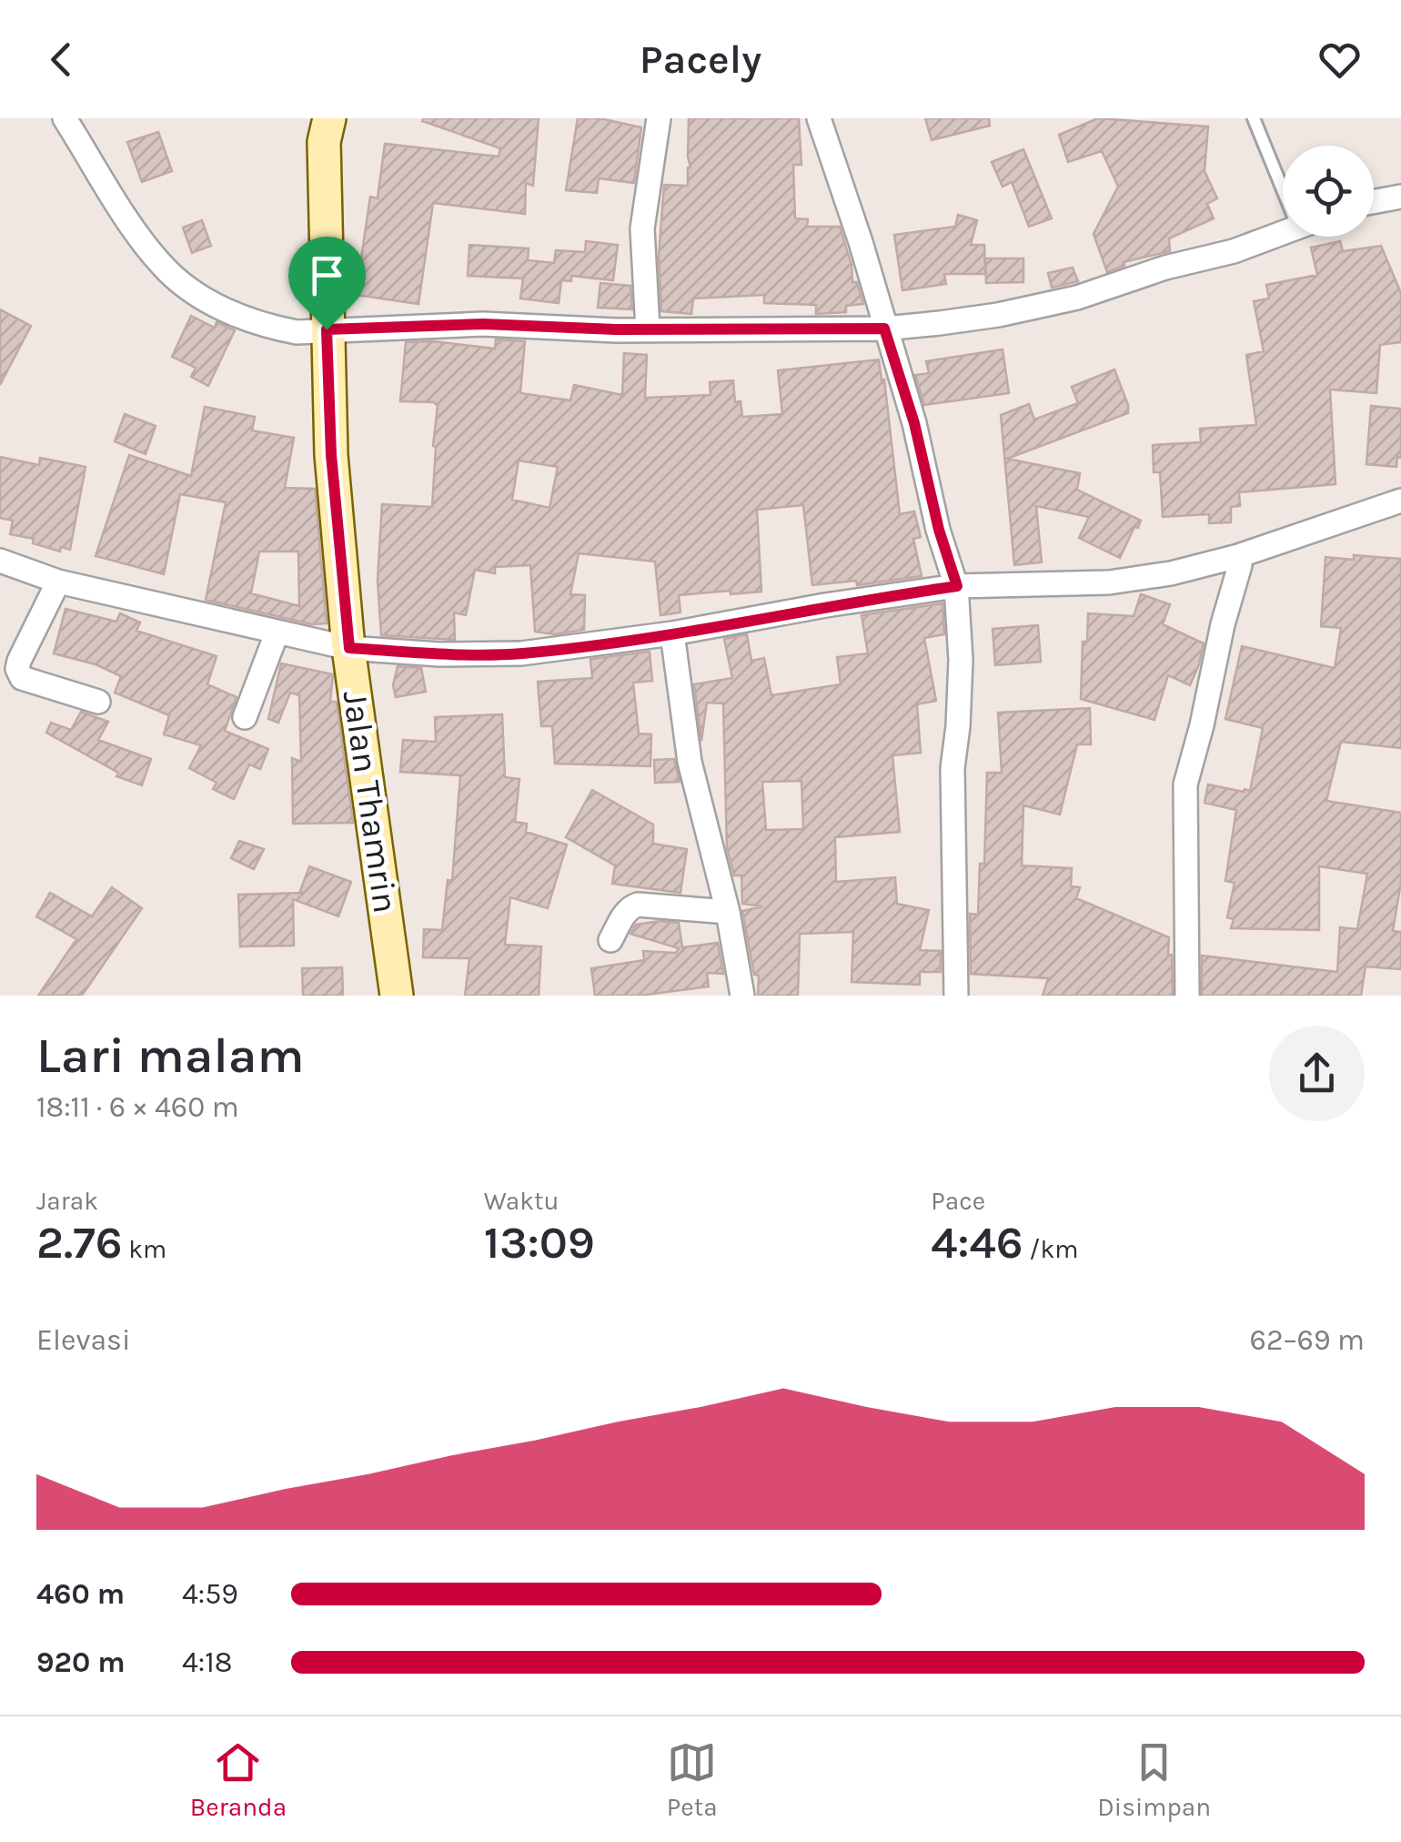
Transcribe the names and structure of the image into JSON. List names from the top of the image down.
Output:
{
  "streets": {
    "main road": ["Jalan Thamrin"]
  },
  "page": {
    "header": "Pacely",
    "heading": ["Lari malam", "18:11 · 6 × 460 m"],
    "stats": [
      ["Jarak", "2.76 km"],
      ["Waktu", "13:09"],
      ["Pace", "4:46 /km"]
    ],
    "chart": ["Elevasi", "62–69 m"],
    "list": [
      {
        "name": "460 m",
        "note": "4:59"
      },
      {
        "name": "920 m",
        "note": "4:18"
      }
    ],
    "tabs": ["Beranda", "Peta", "Disimpan"]
  }
}
